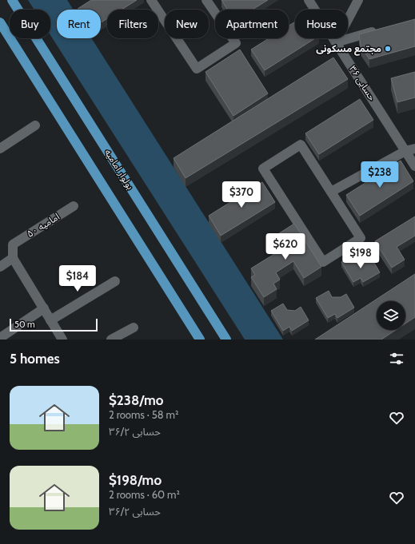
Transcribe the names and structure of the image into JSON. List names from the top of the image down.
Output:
{
  "streets": {
    "main road": ["بولوار امامیه"],
    "street": ["حسابی ۳۶", "امامیه ۵۰"]
  },
  "places": ["مجتمع مسکونی"],
  "scale_bar": "50 m",
  "page": {
    "chip": [
      "Buy",
      "Rent",
      "Filters",
      "New",
      "Apartment",
      "House"
    ],
    "price": [
      "$238",
      "$370",
      "$620",
      "$198",
      "$184"
    ],
    "scale": "50 m",
    "heading": "5 homes",
    "list": [
      {
        "name": "$238/mo",
        "note": "2 rooms · 58 m² · حسابی ۳۶/۲"
      },
      {
        "name": "$198/mo",
        "note": "2 rooms · 60 m² · حسابی ۳۶/۲"
      }
    ]
  }
}
